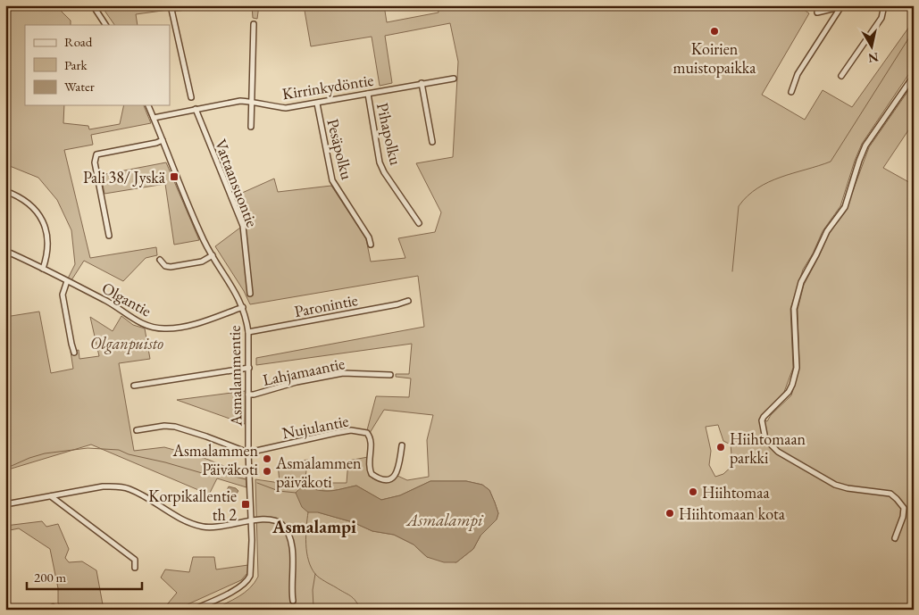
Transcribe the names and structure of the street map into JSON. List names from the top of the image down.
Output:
{
  "streets": {
    "street": [
      "Kirrinkydöntie",
      "Pihapolku",
      "Pesäpolku",
      "Vattaansuontie",
      "Olgantie",
      "Paronintie",
      "Lahjamaantie",
      "Asmalammentie",
      "Nujulantie"
    ]
  },
  "crossings": [
    ["Kirrinkydöntie", "Pihapolku"],
    ["Kirrinkydöntie", "Pesäpolku"],
    ["Kirrinkydöntie", "Vattaansuontie"],
    ["Kirrinkydöntie", "Asmalammentie"],
    ["Olgantie", "Asmalammentie"],
    ["Paronintie", "Asmalammentie"],
    ["Lahjamaantie", "Asmalammentie"],
    ["Asmalammentie", "Nujulantie"]
  ],
  "districts": ["Asmalampi"],
  "water": ["Asmalampi"],
  "parks": ["Olganpuisto"],
  "places": {
    "other": [
      "Koirien muistopaikka",
      "Hiihtomaan parkki",
      "Asmalammen Päiväkoti",
      "Asmalammen päiväkoti",
      "Hiihtomaa",
      "Hiihtomaan kota"
    ],
    "transit": ["Pali 38/ Jyskä", "Korpikallentie th 2"]
  },
  "legend": ["Road", "Park", "Water"],
  "scale_bar": "200 m",
  "north": "bottom"
}
